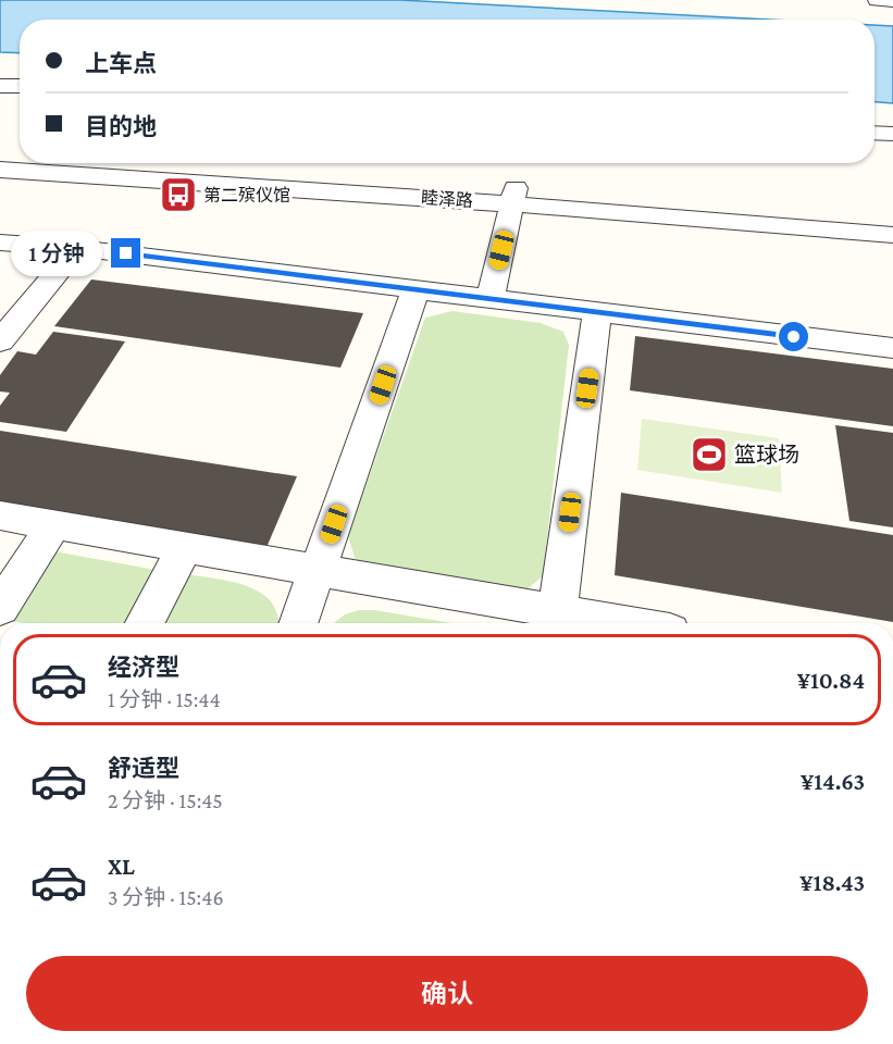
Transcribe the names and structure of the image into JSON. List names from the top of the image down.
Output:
{
  "streets": {
    "street": ["睦泽路"]
  },
  "places": {
    "bus stop": ["第二殡仪馆"],
    "sports": ["篮球场"]
  },
  "page": {
    "banner": ["上车点", "目的地"],
    "bubble": "1 分钟",
    "list": [
      {
        "name": "经济型",
        "note": "1 分钟 · 15:44",
        "value": "¥10.84"
      },
      {
        "name": "舒适型",
        "note": "2 分钟 · 15:45",
        "value": "¥14.63"
      },
      {
        "name": "XL",
        "note": "3 分钟 · 15:46",
        "value": "¥18.43"
      }
    ],
    "buttons": "确认"
  }
}
